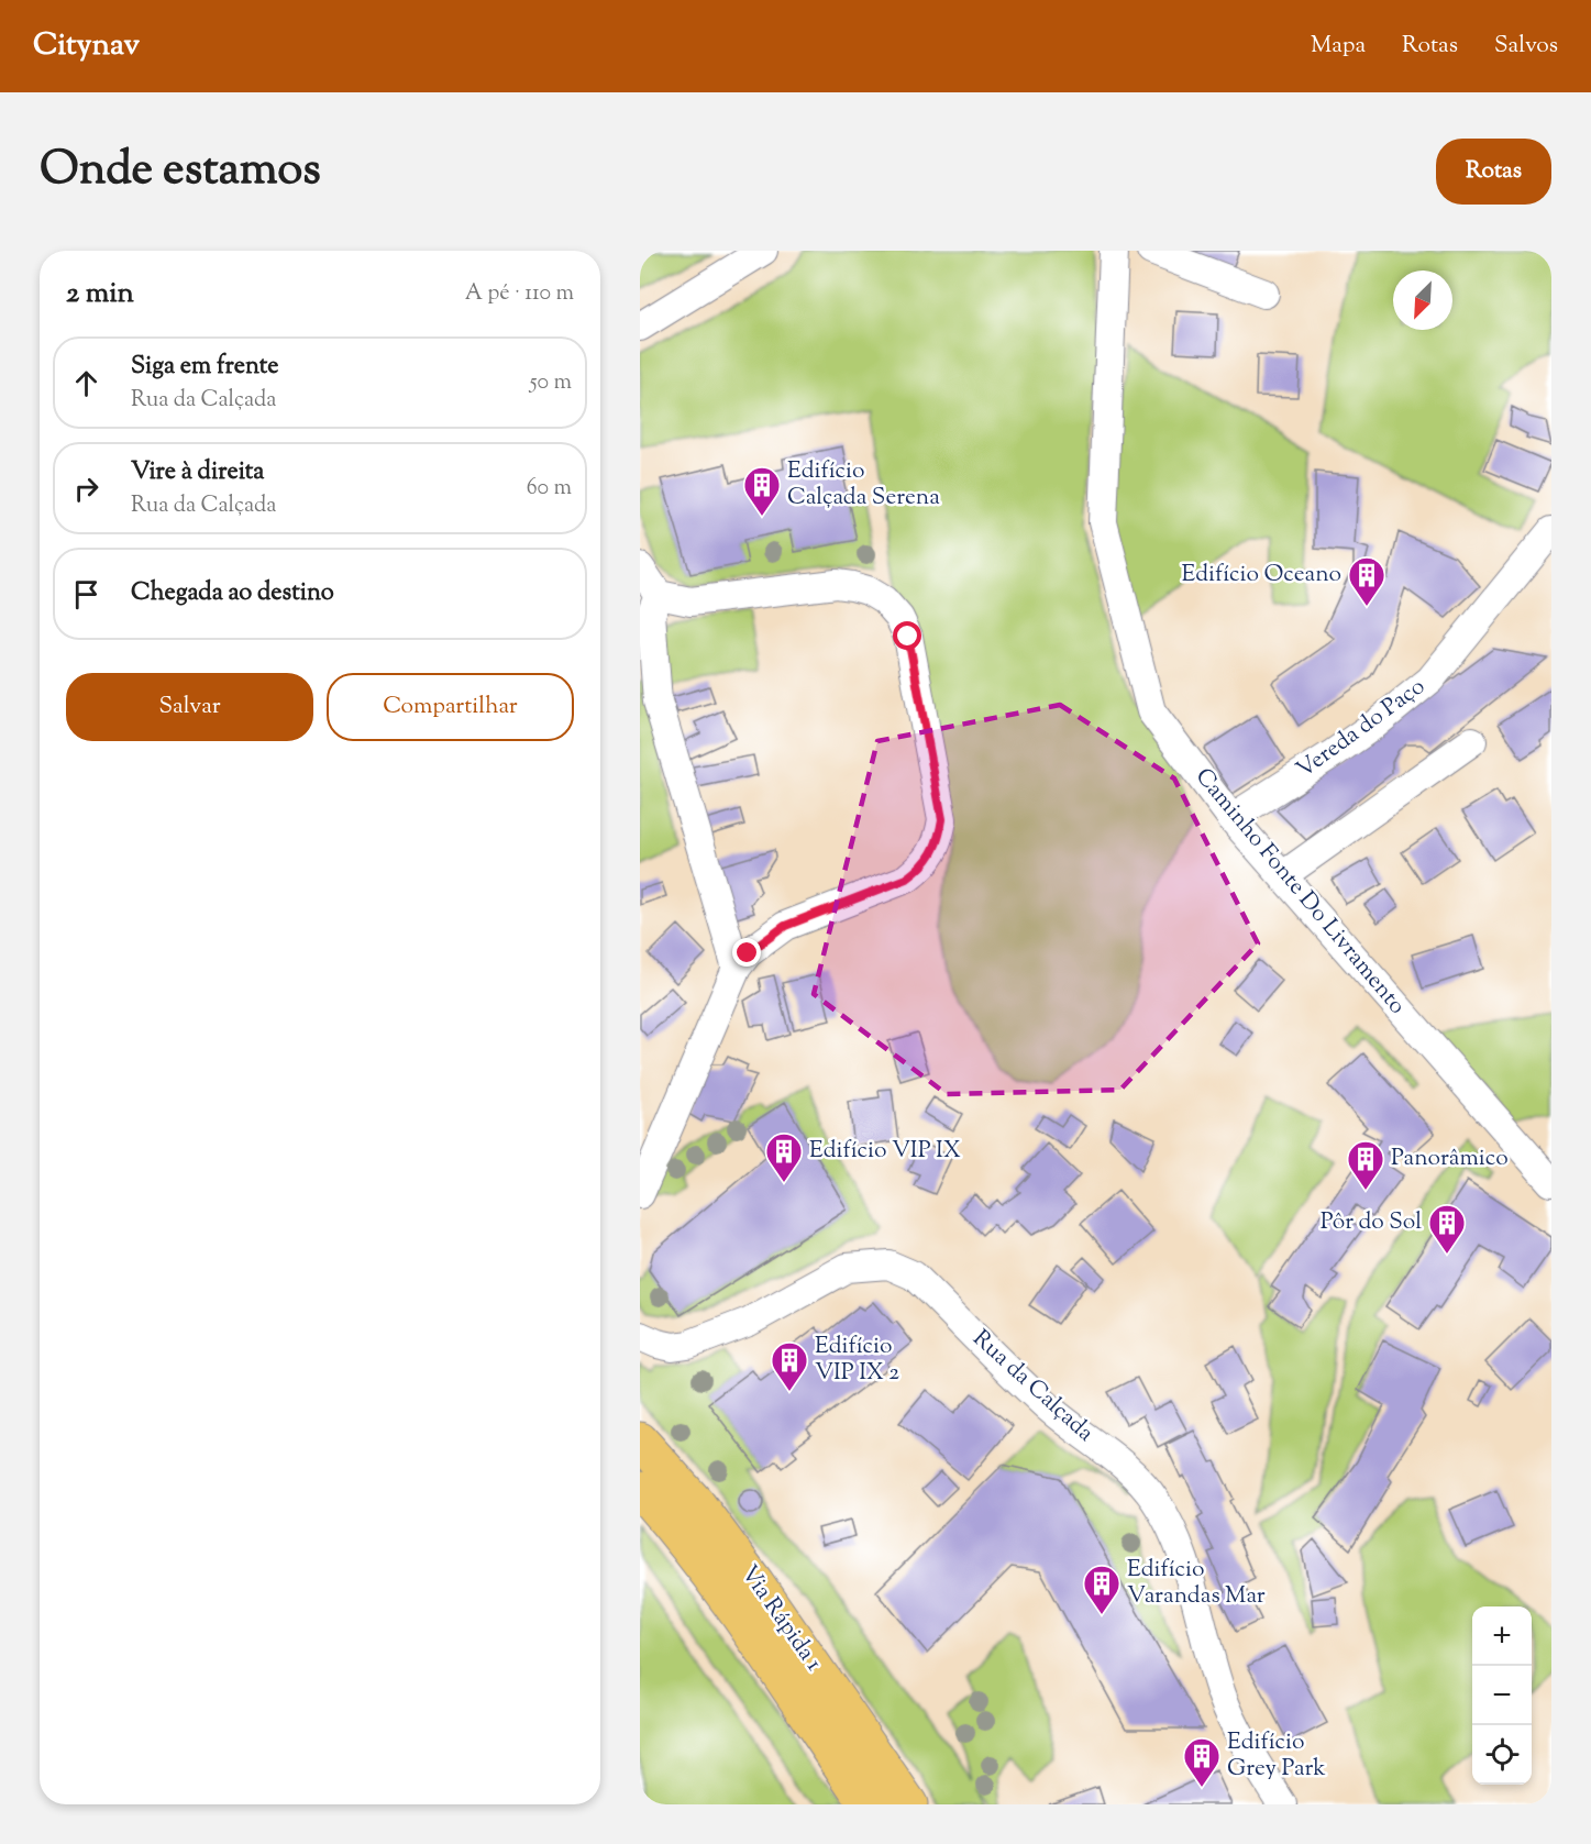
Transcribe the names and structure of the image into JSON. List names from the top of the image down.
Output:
{
  "streets": {
    "highway": ["Via Rápida 1"],
    "street": ["Vereda do Paço", "Caminho Fonte Do Livramento", "Rua da Calçada"]
  },
  "crossings": [
    ["Vereda do Paço", "Caminho Fonte Do Livramento"]
  ],
  "places": {
    "building": [
      "Edifício Calçada Serena",
      "Edifício Oceano",
      "Edifício VIP IX",
      "Panorâmico",
      "Pôr do Sol",
      "Edifício VIP IX 2",
      "Edifício Varandas Mar",
      "Edifício Grey Park"
    ]
  },
  "north": "bottom left",
  "page": {
    "header": "Citynav",
    "nav": ["Mapa", "Rotas", "Salvos"],
    "title": "Onde estamos",
    "buttons": [
      "Rotas",
      ["Salvar", "Compartilhar"]
    ],
    "heading": ["2 min", "A pé · 110 m"],
    "list": [
      ["Siga em frente", "Rua da Calçada", "50 m"],
      ["Vire à direita", "Rua da Calçada", "60 m"],
      "Chegada ao destino"
    ],
    "map_buttons": ["+", "−"]
  }
}
